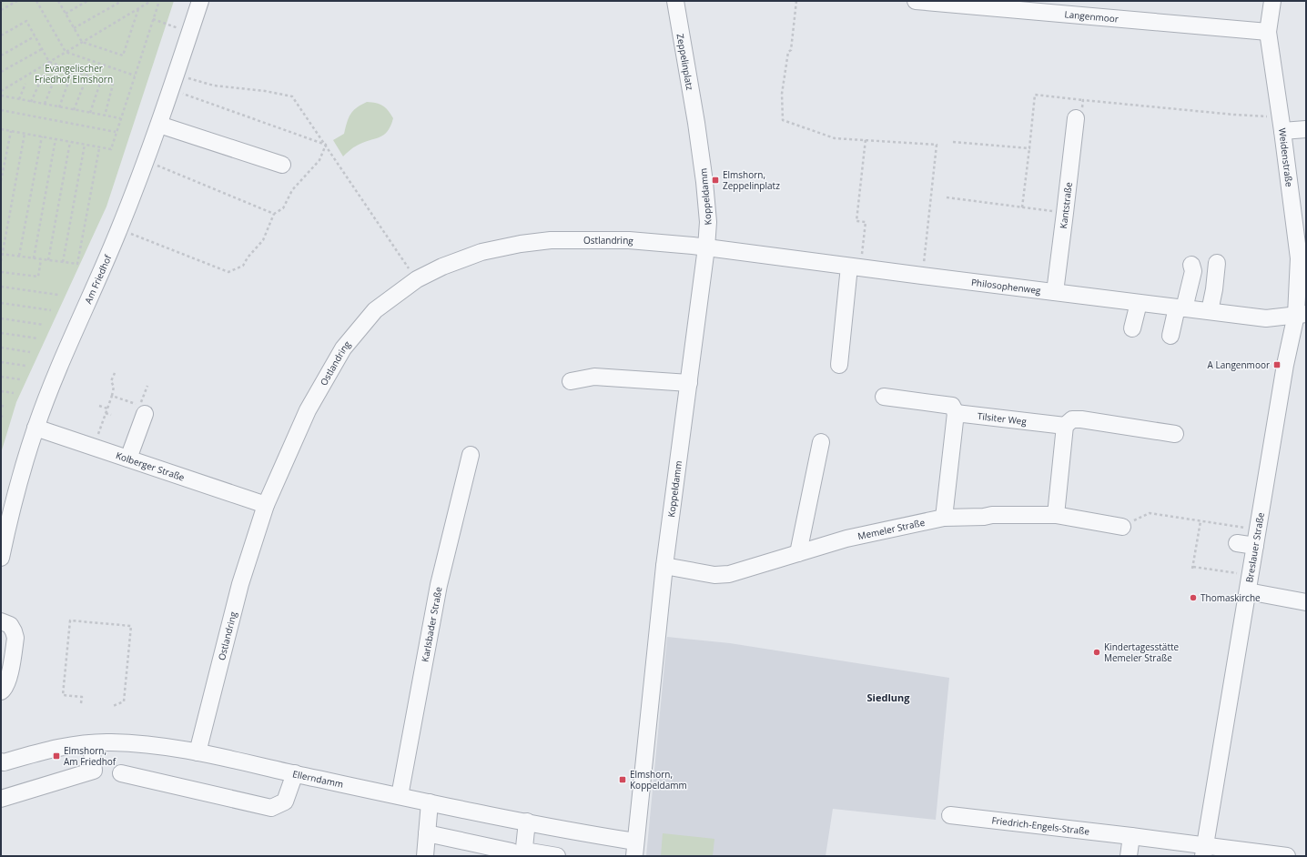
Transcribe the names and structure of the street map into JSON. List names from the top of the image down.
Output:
{
  "streets": {
    "street": [
      "Langenmoor",
      "Zeppelinplatz",
      "Weidenstraße",
      "Koppeldamm",
      "Kantstraße",
      "Ostlandring",
      "Am Friedhof",
      "Philosophenweg",
      "Tilsiter Weg",
      "Kolberger Straße",
      "Memeler Straße",
      "Breslauer Straße",
      "Karlsbader Straße",
      "Ellerndamm",
      "Friedrich-Engels-Straße"
    ]
  },
  "crossings": [
    ["Langenmoor", "Weidenstraße"],
    ["Zeppelinplatz", "Koppeldamm"],
    ["Weidenstraße", "Philosophenweg"],
    ["Weidenstraße", "Breslauer Straße"],
    ["Koppeldamm", "Ostlandring"],
    ["Koppeldamm", "Philosophenweg"],
    ["Koppeldamm", "Memeler Straße"],
    ["Koppeldamm", "Ellerndamm"],
    ["Kantstraße", "Philosophenweg"],
    ["Ostlandring", "Philosophenweg"],
    ["Ostlandring", "Kolberger Straße"],
    ["Ostlandring", "Ellerndamm"],
    ["Am Friedhof", "Kolberger Straße"],
    ["Philosophenweg", "Breslauer Straße"],
    ["Breslauer Straße", "Friedrich-Engels-Straße"],
    ["Karlsbader Straße", "Ellerndamm"]
  ],
  "districts": ["Siedlung"],
  "parks": ["Evangelischer Friedhof Elmshorn"],
  "places": {
    "transit": [
      "Elmshorn, Zeppelinplatz",
      "A Langenmoor",
      "Elmshorn, Am Friedhof",
      "Elmshorn, Koppeldamm"
    ],
    "other": ["Thomaskirche", "Kindertagesstätte Memeler Straße"]
  }
}
